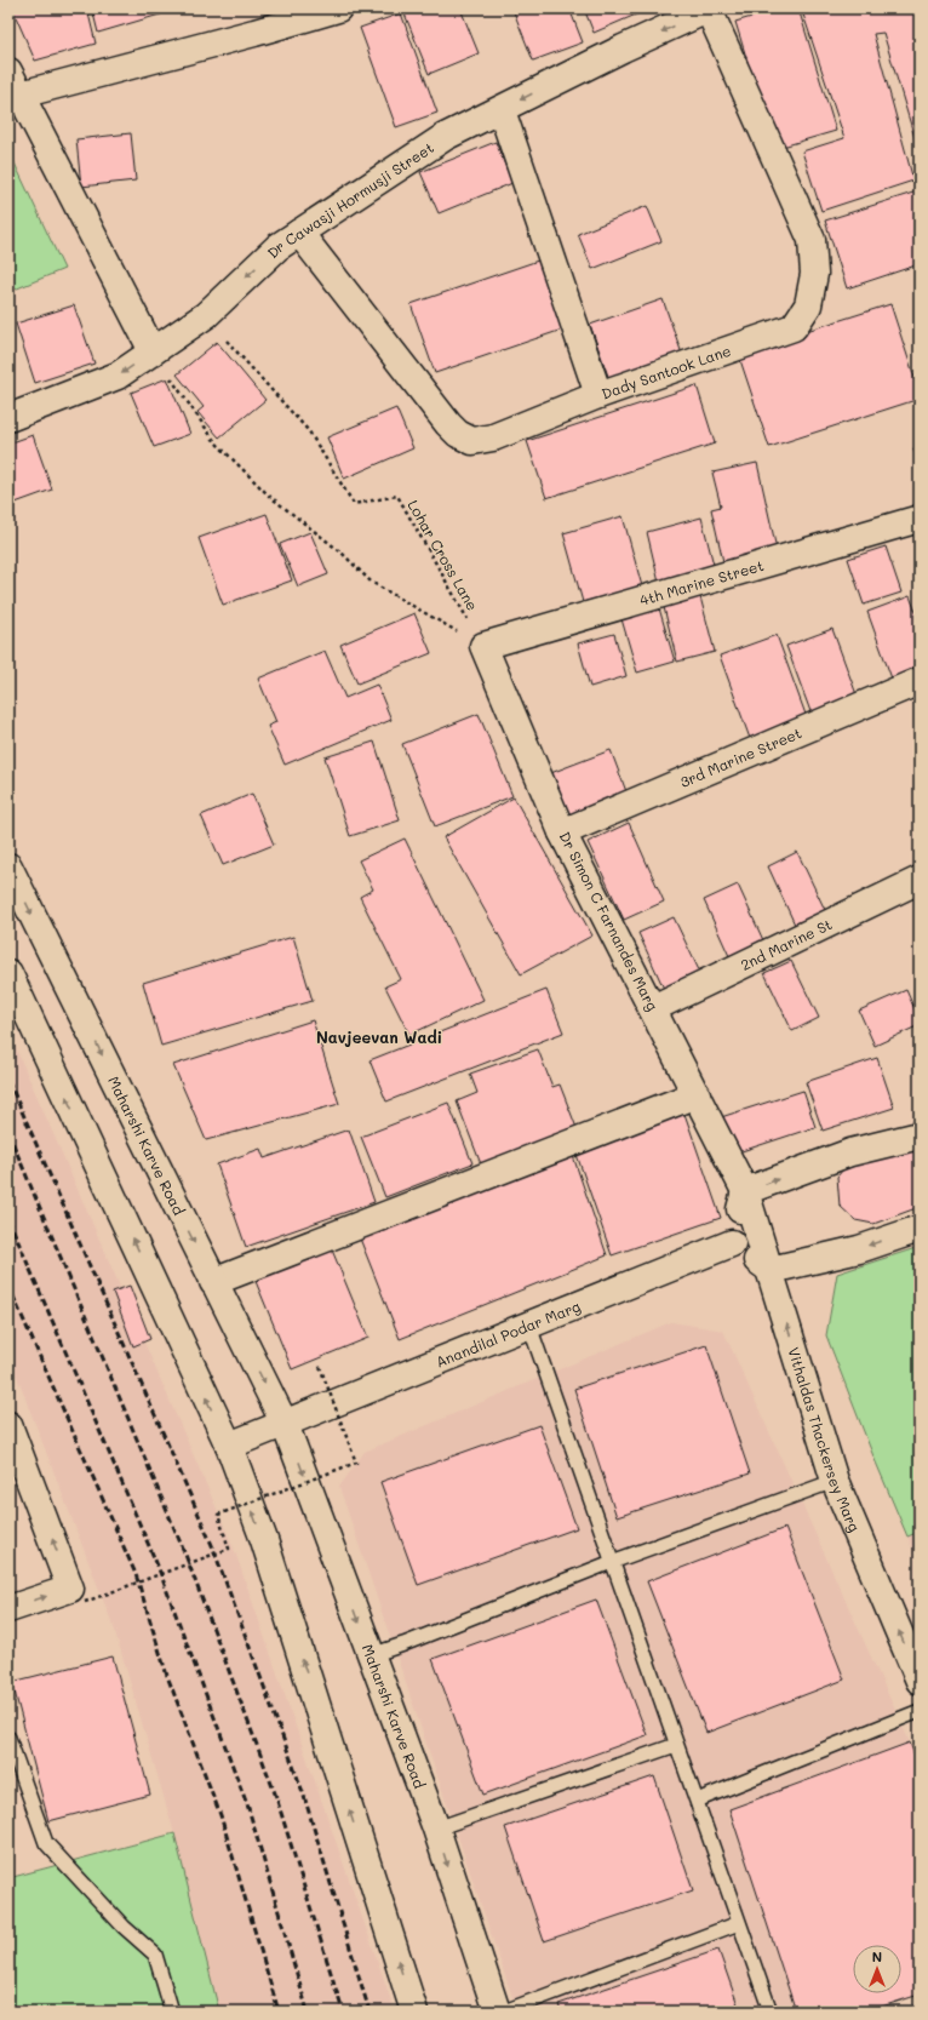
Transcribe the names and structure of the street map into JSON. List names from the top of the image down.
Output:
{
  "streets": {
    "street": [
      "Dr Cawasji Hormusji Street",
      "Dady Santook Lane",
      "4th Marine Street",
      "3rd Marine Street",
      "Dr Simon C Farnandes Marg",
      "2nd Marine St",
      "Maharshi Karve Road",
      "Anandilal Podar Marg",
      "Vithaldas Thackersey Marg"
    ],
    "path": ["Lohar Cross Lane"]
  },
  "crossings": [
    ["Dr Cawasji Hormusji Street", "Dady Santook Lane"],
    ["Dr Cawasji Hormusji Street", "Lohar Cross Lane"],
    ["Lohar Cross Lane", "4th Marine Street"],
    ["Lohar Cross Lane", "Dr Simon C Farnandes Marg"],
    ["4th Marine Street", "Dr Simon C Farnandes Marg"],
    ["3rd Marine Street", "Dr Simon C Farnandes Marg"],
    ["Dr Simon C Farnandes Marg", "2nd Marine St"],
    ["Dr Simon C Farnandes Marg", "Vithaldas Thackersey Marg"],
    ["Maharshi Karve Road", "Anandilal Podar Marg"]
  ],
  "one_way": ["Dr Cawasji Hormusji Street", "Vithaldas Thackersey Marg"],
  "districts": ["Navjeevan Wadi"],
  "north": "top"
}
